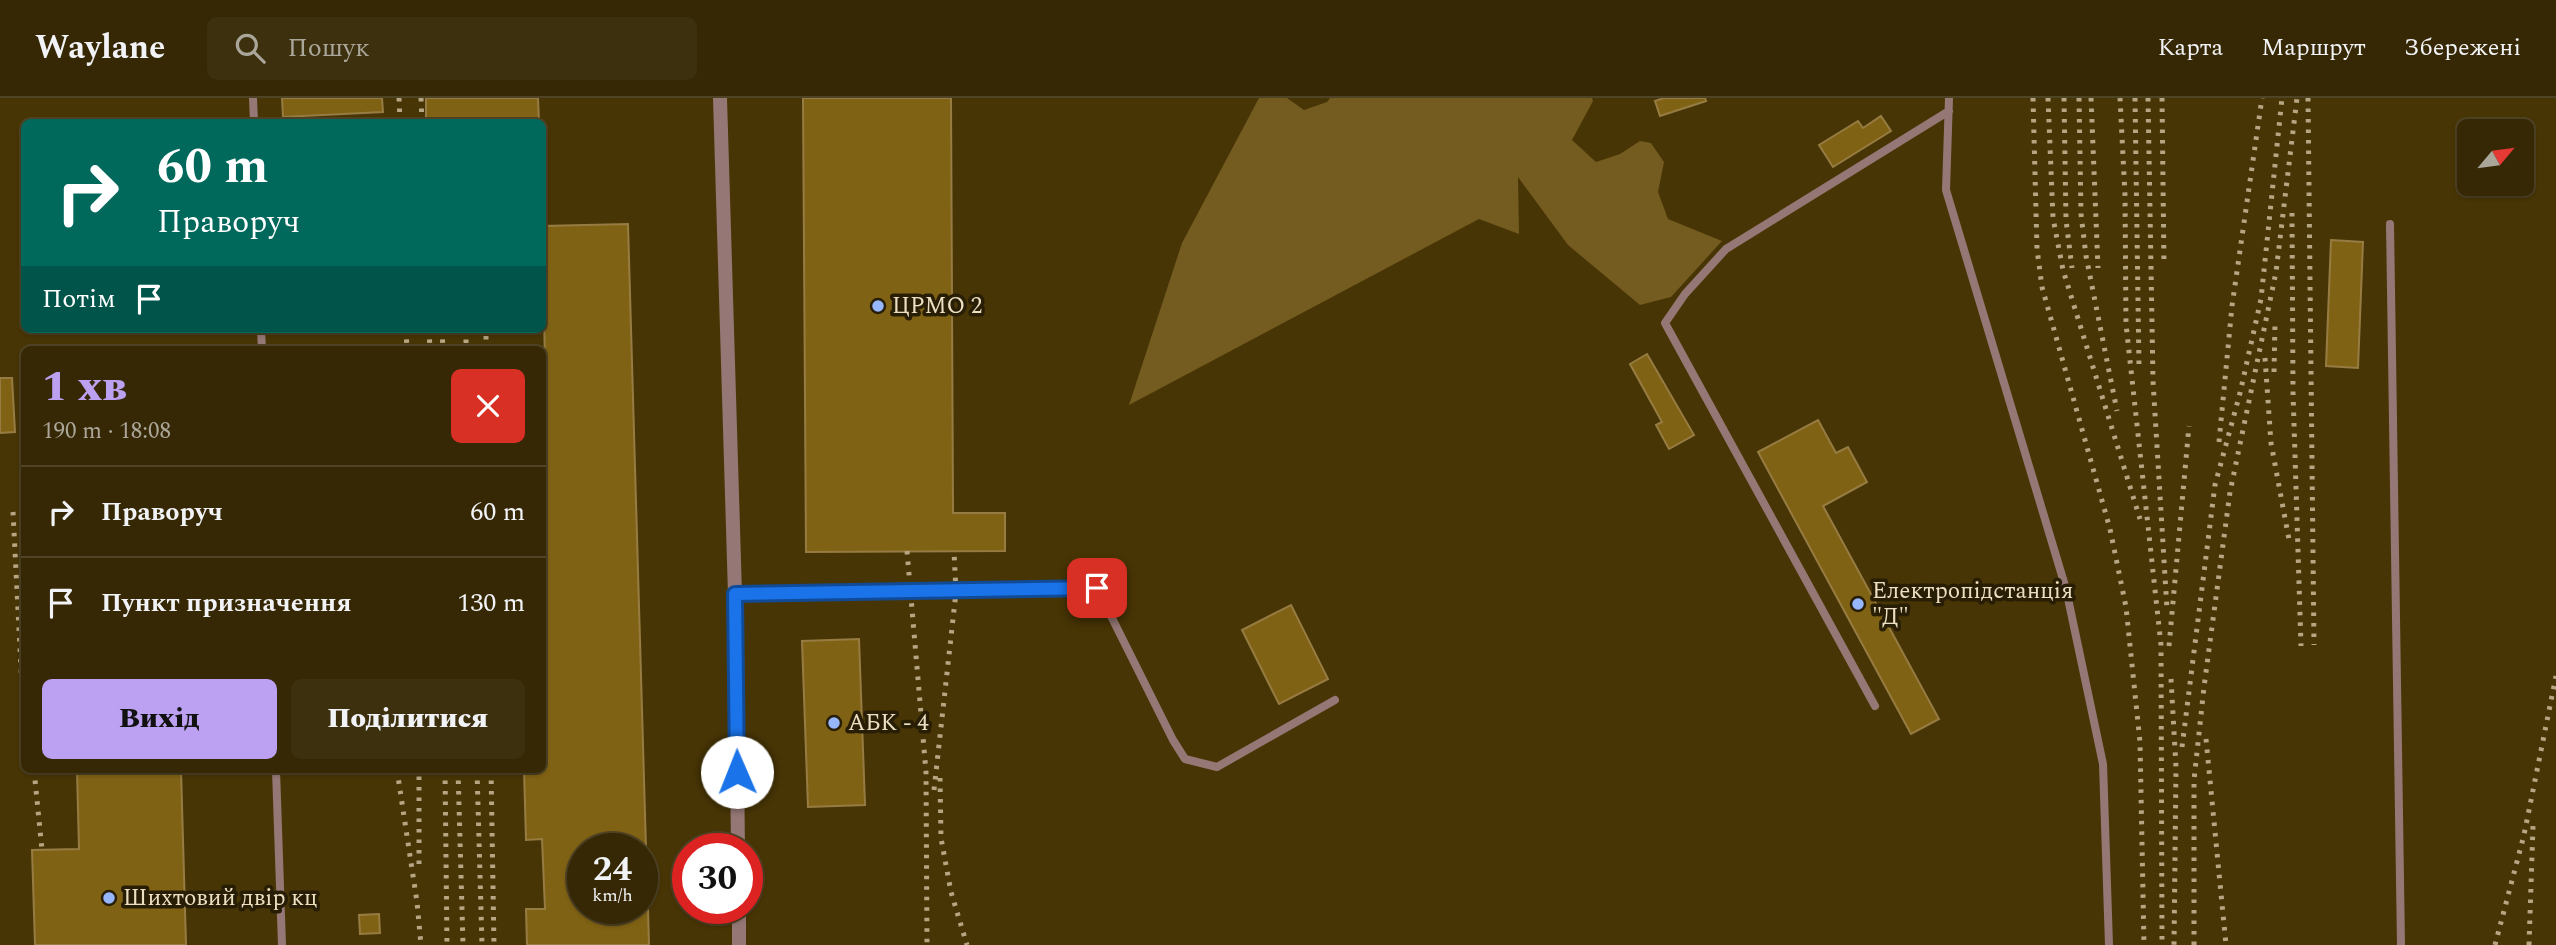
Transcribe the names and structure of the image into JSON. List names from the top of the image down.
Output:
{
  "places": [
    "ЦРМО 2",
    "Електропідстанція \"Д\"",
    "АБК - 4",
    "Шихтовий двір кц"
  ],
  "north": "top right",
  "page": {
    "header": "Waylane",
    "search": "Пошук",
    "nav": ["Карта", "Маршрут", "Збережені"],
    "turn": ["60 m", "Праворуч"],
    "then": "Потім",
    "heading": ["1 хв", "190 m · 18:08"],
    "list": [
      {
        "name": "Праворуч",
        "value": "60 m"
      },
      {
        "name": "Пункт призначення",
        "value": "130 m"
      }
    ],
    "buttons": ["Вихід", "Поділитися"],
    "speed": "24 km/h",
    "limit": "30"
  }
}
